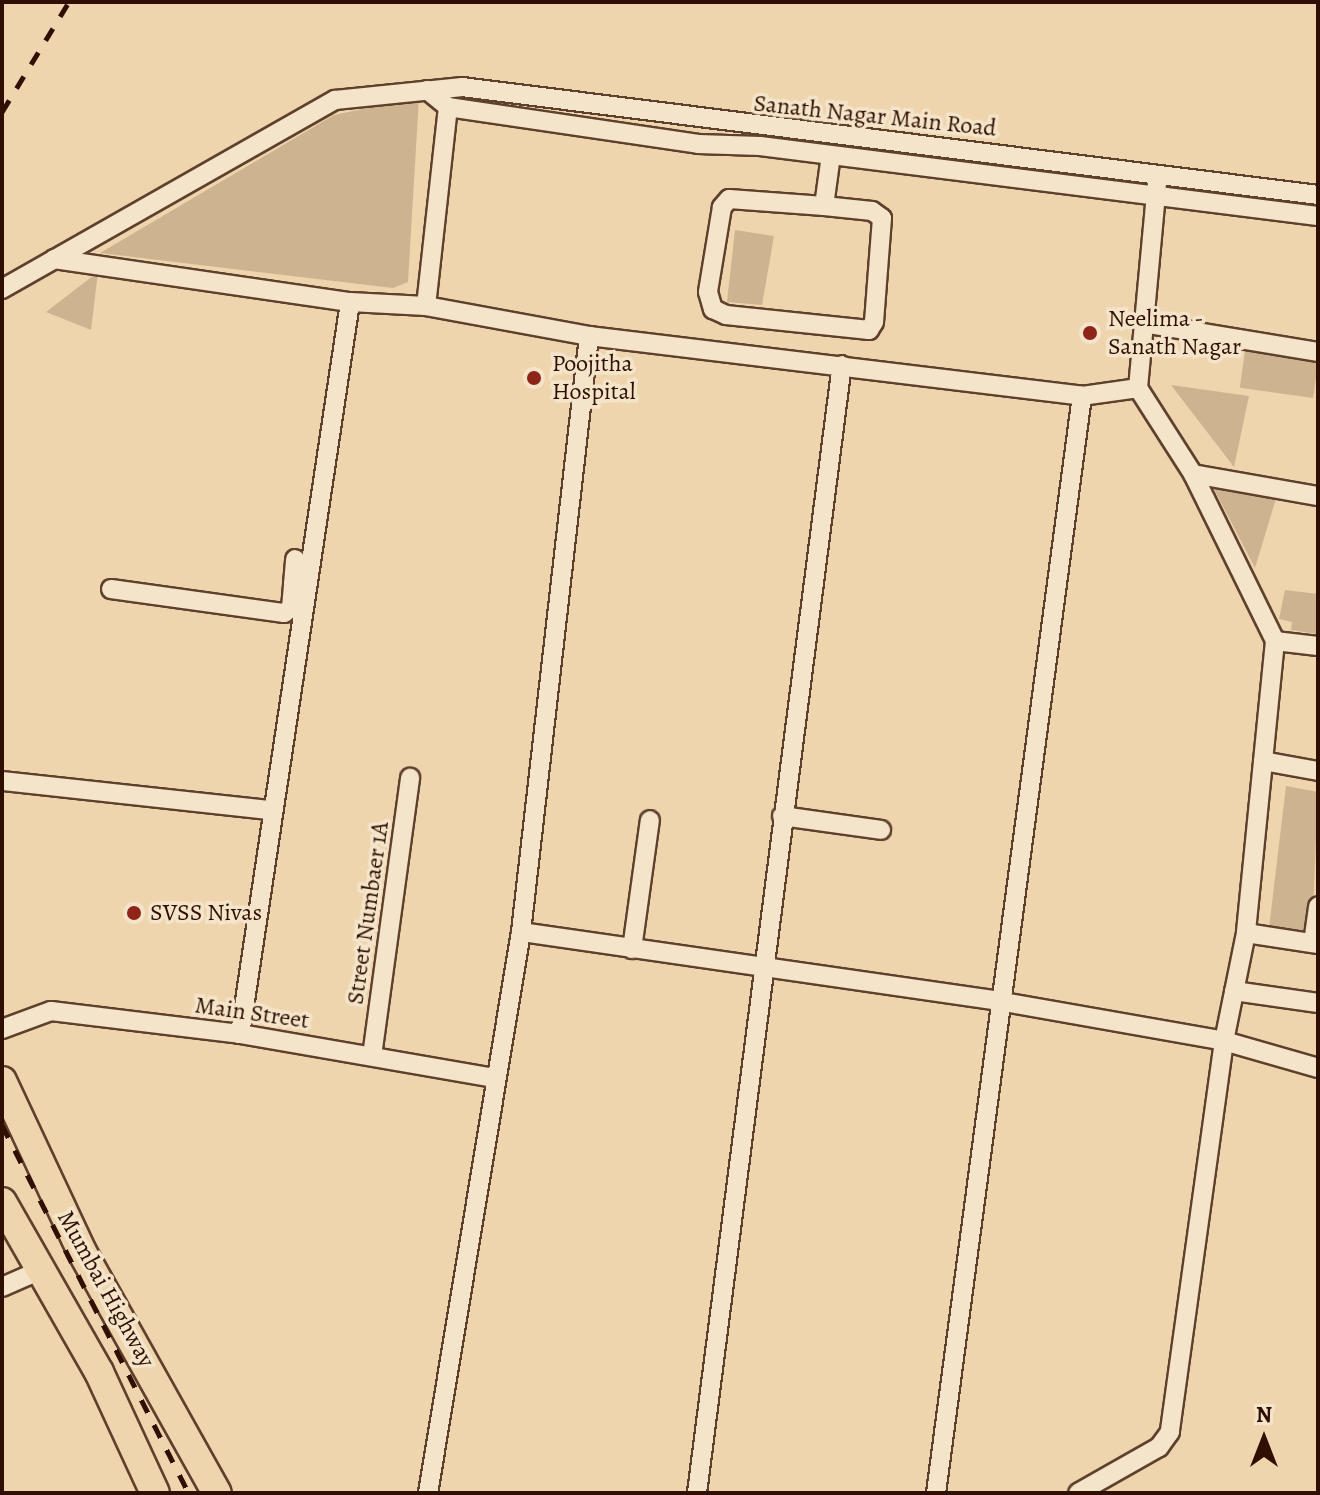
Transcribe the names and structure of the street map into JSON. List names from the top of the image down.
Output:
{
  "streets": {
    "highway": ["Mumbai Highway"],
    "street": ["Sanath Nagar Main Road", "Street Numbaer 1A", "Main Street"]
  },
  "crossings": [
    ["Street Numbaer 1A", "Main Street"]
  ],
  "places": ["Neelima - Sanath Nagar", "Poojitha Hospital", "SVSS Nivas"],
  "north": "top"
}
